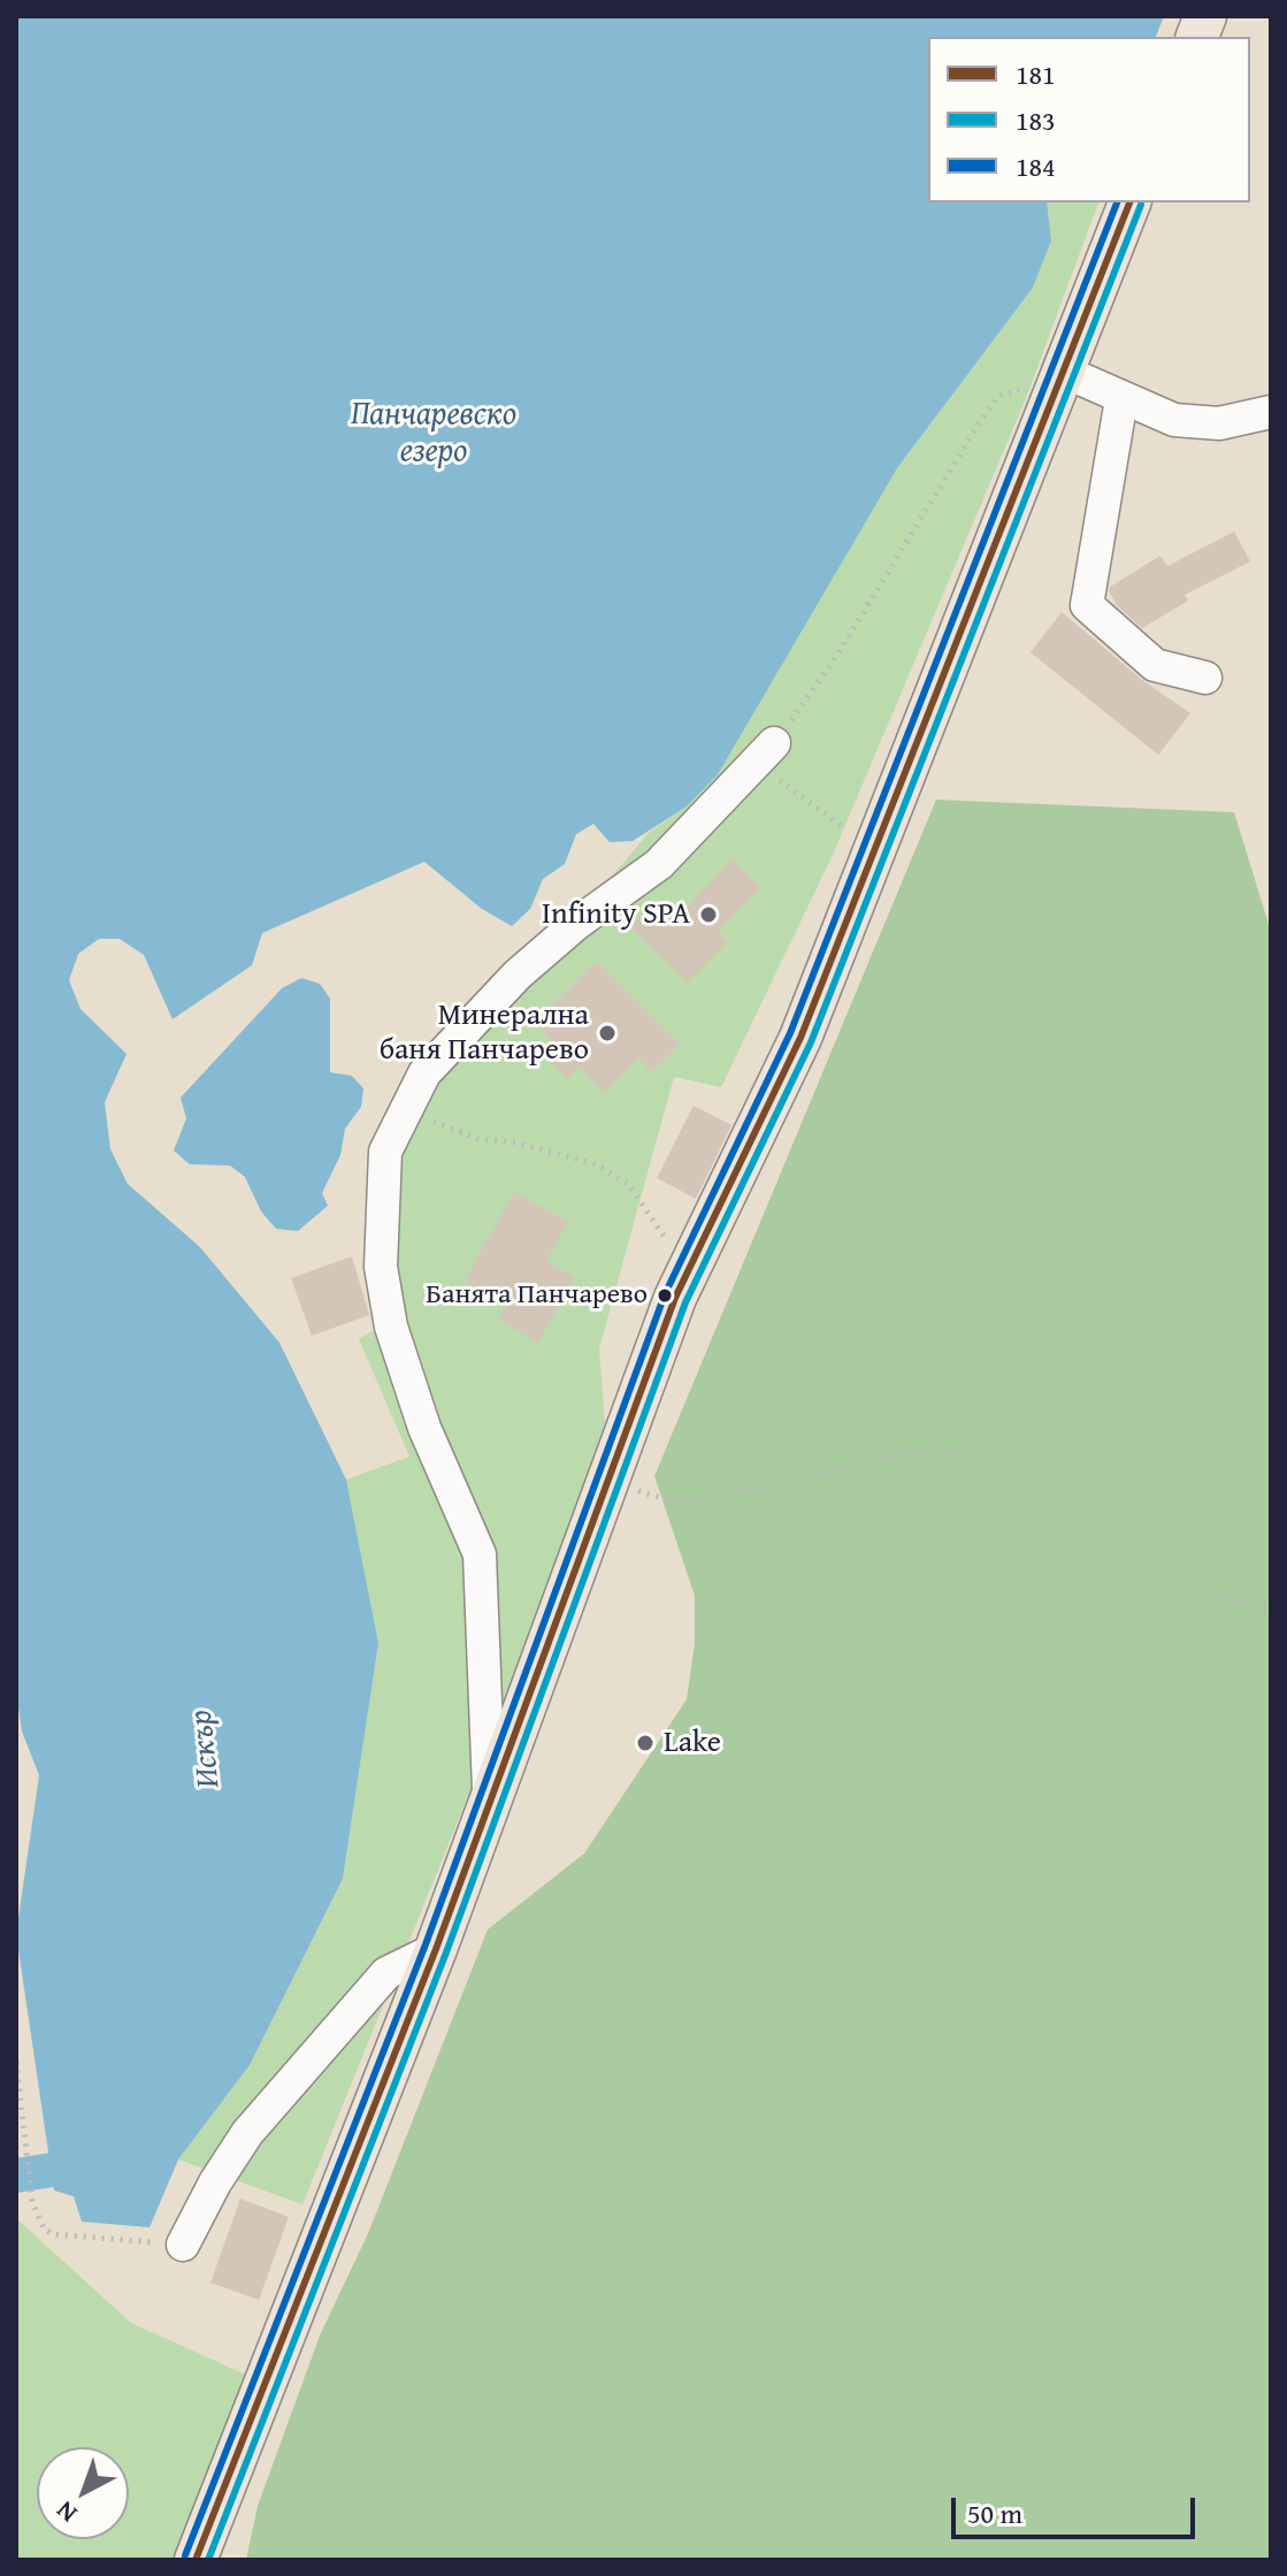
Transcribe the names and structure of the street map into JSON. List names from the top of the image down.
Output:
{
  "water": ["Панчаревско езеро", "Искър"],
  "places": [
    "Infinity SPA",
    "Минерална баня Панчарево",
    "Банята Панчарево",
    "Lake"
  ],
  "lines": ["transit line 181", "transit line 184", "transit line 183"],
  "legend": ["181", "183", "184"],
  "scale_bar": "50 m",
  "north": "bottom left"
}
